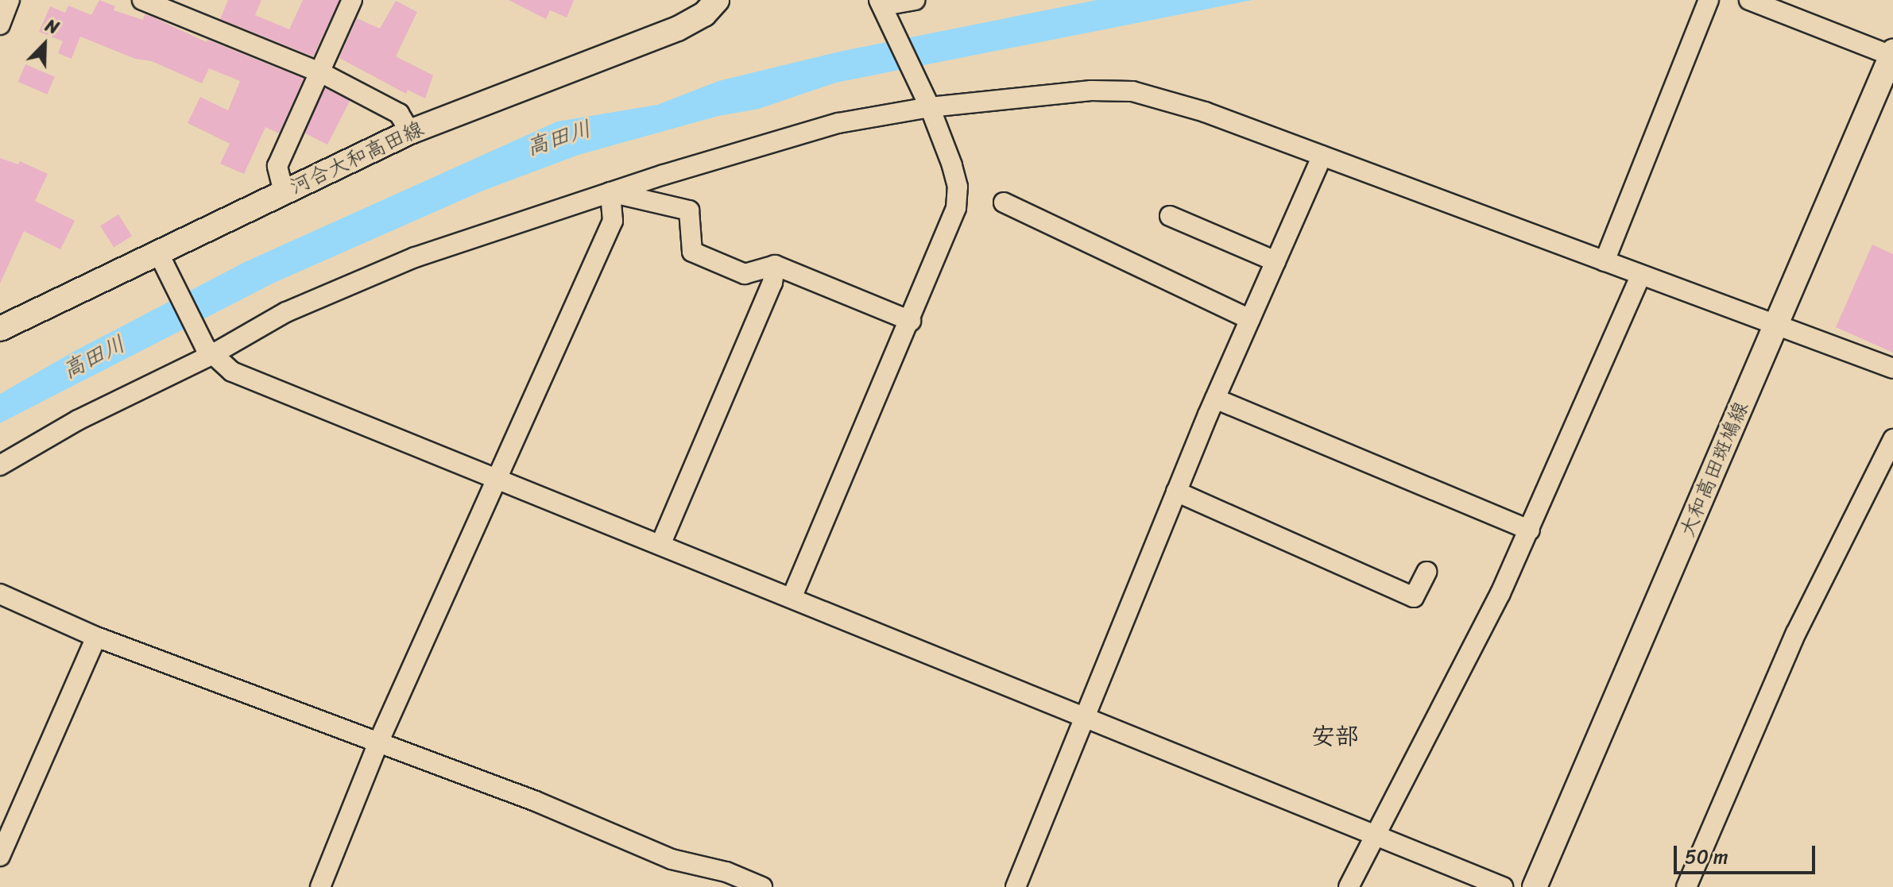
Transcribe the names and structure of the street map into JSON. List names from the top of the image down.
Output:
{
  "streets": {
    "main road": ["河合大和高田線", "大和高田斑鳩線"]
  },
  "districts": ["安部"],
  "water": ["高田川"],
  "scale_bar": "50 m",
  "north": "top right"
}
